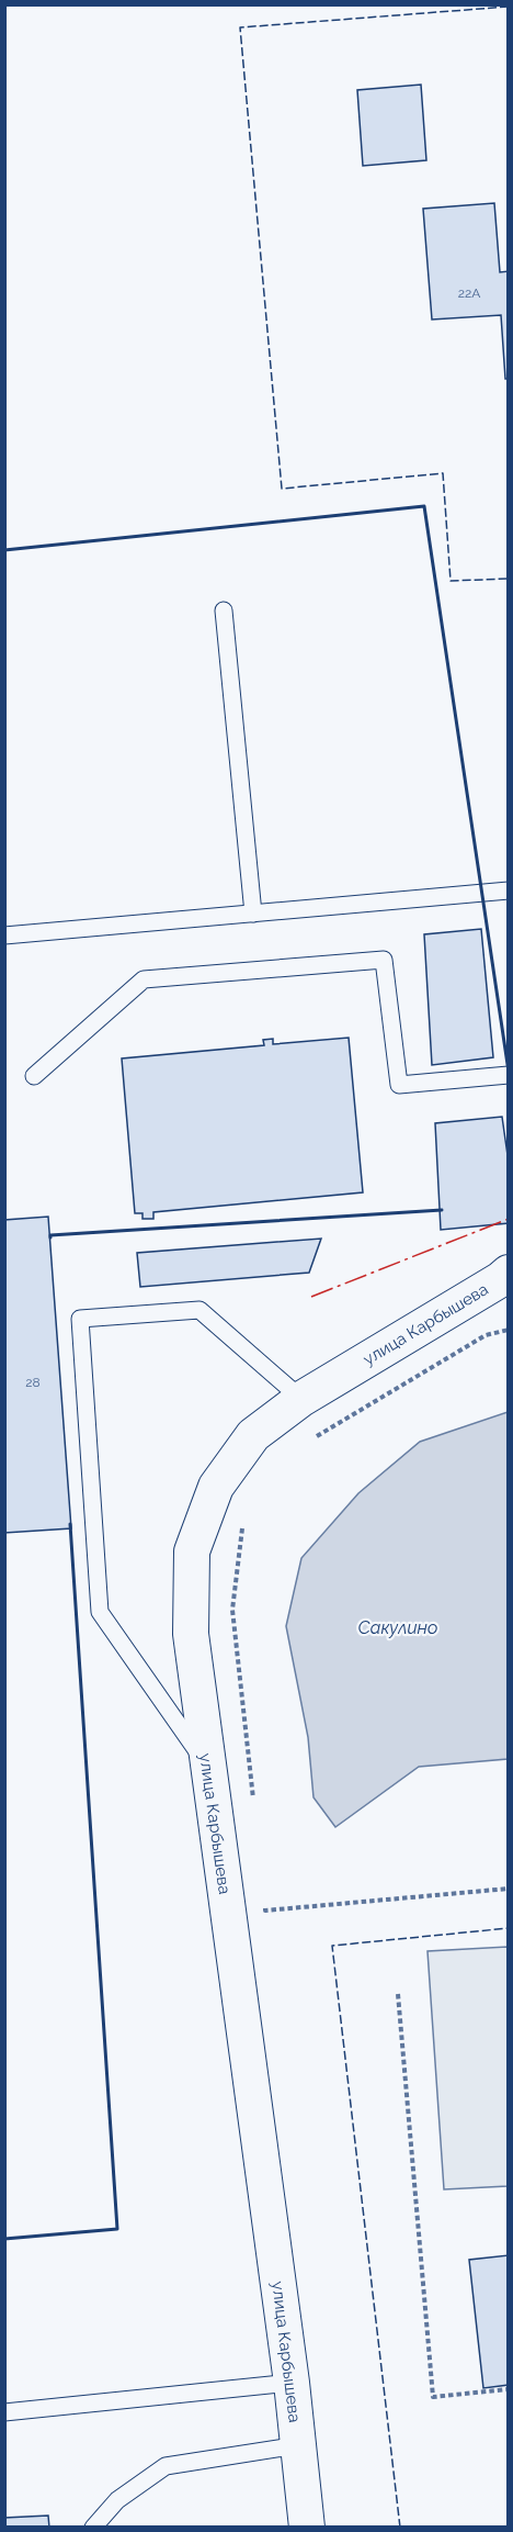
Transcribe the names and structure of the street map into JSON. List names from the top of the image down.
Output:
{
  "streets": {
    "street": ["улица Карбышева"]
  },
  "water": ["Сакулино"],
  "house_numbers": ["22А", "28"]
}
